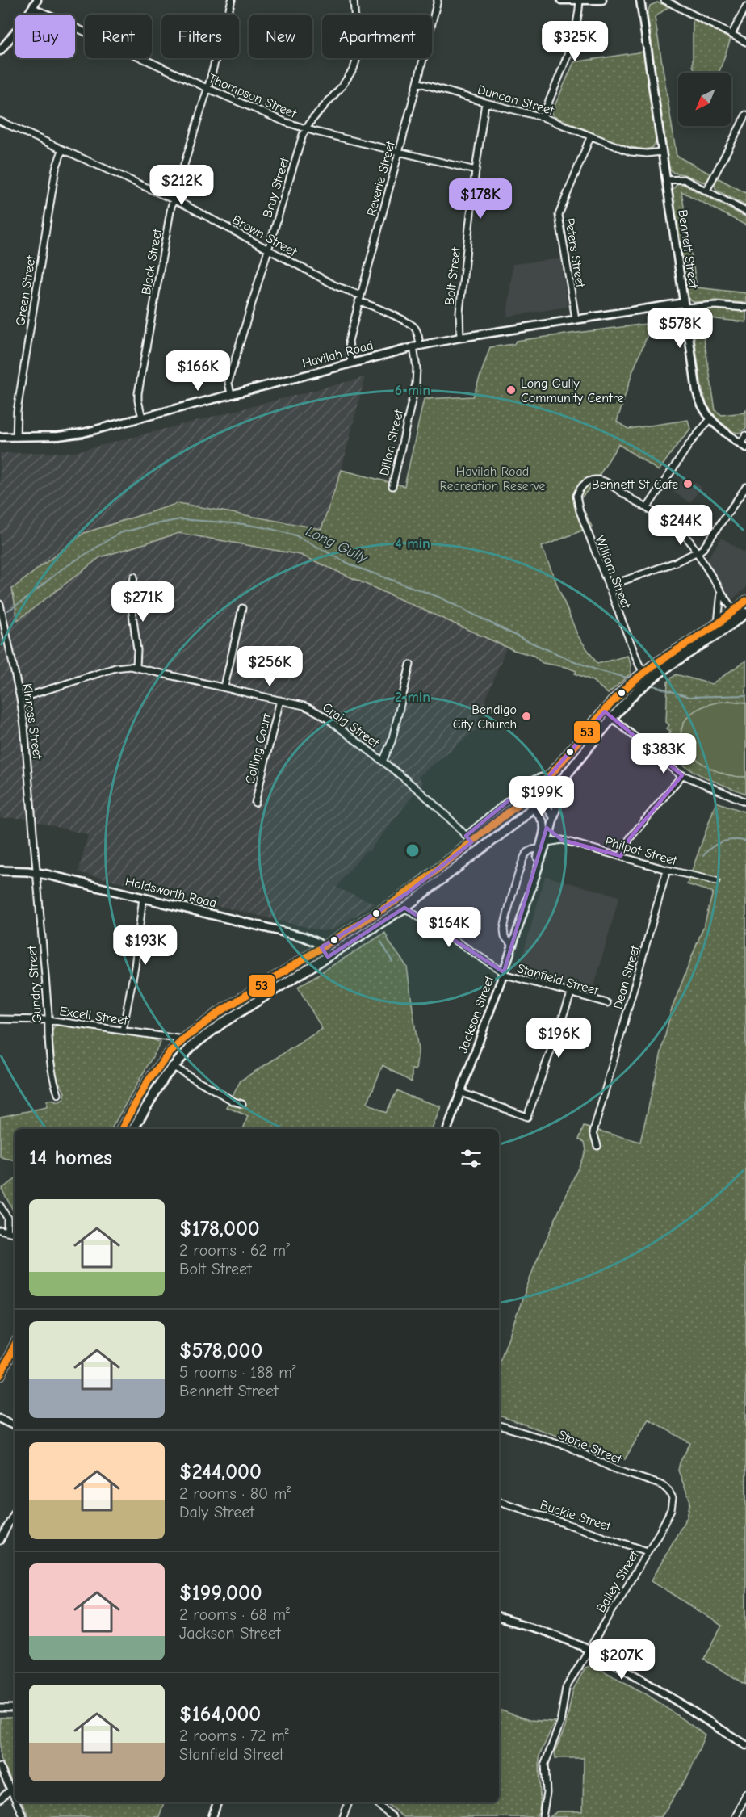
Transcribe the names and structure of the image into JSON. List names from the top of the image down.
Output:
{
  "streets": {
    "main road": ["Holdsworth Road"],
    "street": [
      "Thompson Street",
      "Duncan Street",
      "Reverie Street",
      "Bray Street",
      "Brown Street",
      "Bennett Street",
      "Peters Street",
      "Black Street",
      "Bolt Street",
      "Green Street",
      "Havilah Road",
      "Dillon Street",
      "William Street",
      "Kinross Street",
      "Craig Street",
      "Colling Court",
      "Philpot Street",
      "Dean Street",
      "Stanfield Street",
      "Gundry Street",
      "Jackson Street",
      "Excell Street",
      "Stone Street",
      "Buckie Street",
      "Bailey Street"
    ]
  },
  "crossings": [
    ["Thompson Street", "Reverie Street"],
    ["Thompson Street", "Bray Street"],
    ["Thompson Street", "Black Street"],
    ["Thompson Street", "Bolt Street"],
    ["Duncan Street", "Reverie Street"],
    ["Duncan Street", "Bennett Street"],
    ["Duncan Street", "Peters Street"],
    ["Duncan Street", "Bolt Street"],
    ["Reverie Street", "Brown Street"],
    ["Reverie Street", "Havilah Road"],
    ["Bray Street", "Brown Street"],
    ["Bray Street", "Havilah Road"],
    ["Brown Street", "Black Street"],
    ["Brown Street", "Green Street"],
    ["Brown Street", "Havilah Road"],
    ["Brown Street", "Dillon Street"],
    ["Bennett Street", "Havilah Road"],
    ["Peters Street", "Havilah Road"],
    ["Black Street", "Havilah Road"],
    ["Bolt Street", "Havilah Road"],
    ["Green Street", "Havilah Road"],
    ["Havilah Road", "Dillon Street"],
    ["Kinross Street", "Craig Street"],
    ["Kinross Street", "Holdsworth Road"],
    ["Kinross Street", "Gundry Street"],
    ["Craig Street", "Colling Court"],
    ["Philpot Street", "Dean Street"],
    ["Philpot Street", "Jackson Street"],
    ["Holdsworth Road", "Gundry Street"],
    ["Stanfield Street", "Jackson Street"],
    ["Gundry Street", "Excell Street"],
    ["Stone Street", "Bailey Street"],
    ["Buckie Street", "Bailey Street"]
  ],
  "water": ["Long Gully"],
  "parks": ["Havilah Road Recreation Reserve"],
  "places": ["Long Gully Community Centre", "Bennett St Cafe", "Bendigo City Church"],
  "lines": ["transit line 53"],
  "north": "bottom left",
  "page": {
    "chip": [
      "Buy",
      "Rent",
      "Filters",
      "New",
      "Apartment"
    ],
    "price": [
      "$325K",
      "$212K",
      "$178K",
      "$578K",
      "$166K",
      "$244K",
      "$271K",
      "$256K",
      "$383K",
      "$199K",
      "$164K",
      "$193K",
      "$196K",
      "$207K"
    ],
    "heading": "14 homes",
    "list": [
      {
        "name": "$178,000",
        "note": "2 rooms · 62 m² · Bolt Street"
      },
      {
        "name": "$578,000",
        "note": "5 rooms · 188 m² · Bennett Street"
      },
      {
        "name": "$244,000",
        "note": "2 rooms · 80 m² · Daly Street"
      },
      {
        "name": "$199,000",
        "note": "2 rooms · 68 m² · Jackson Street"
      },
      {
        "name": "$164,000",
        "note": "2 rooms · 72 m² · Stanfield Street"
      }
    ]
  },
  "rings": ["6 min", "4 min", "2 min"]
}
